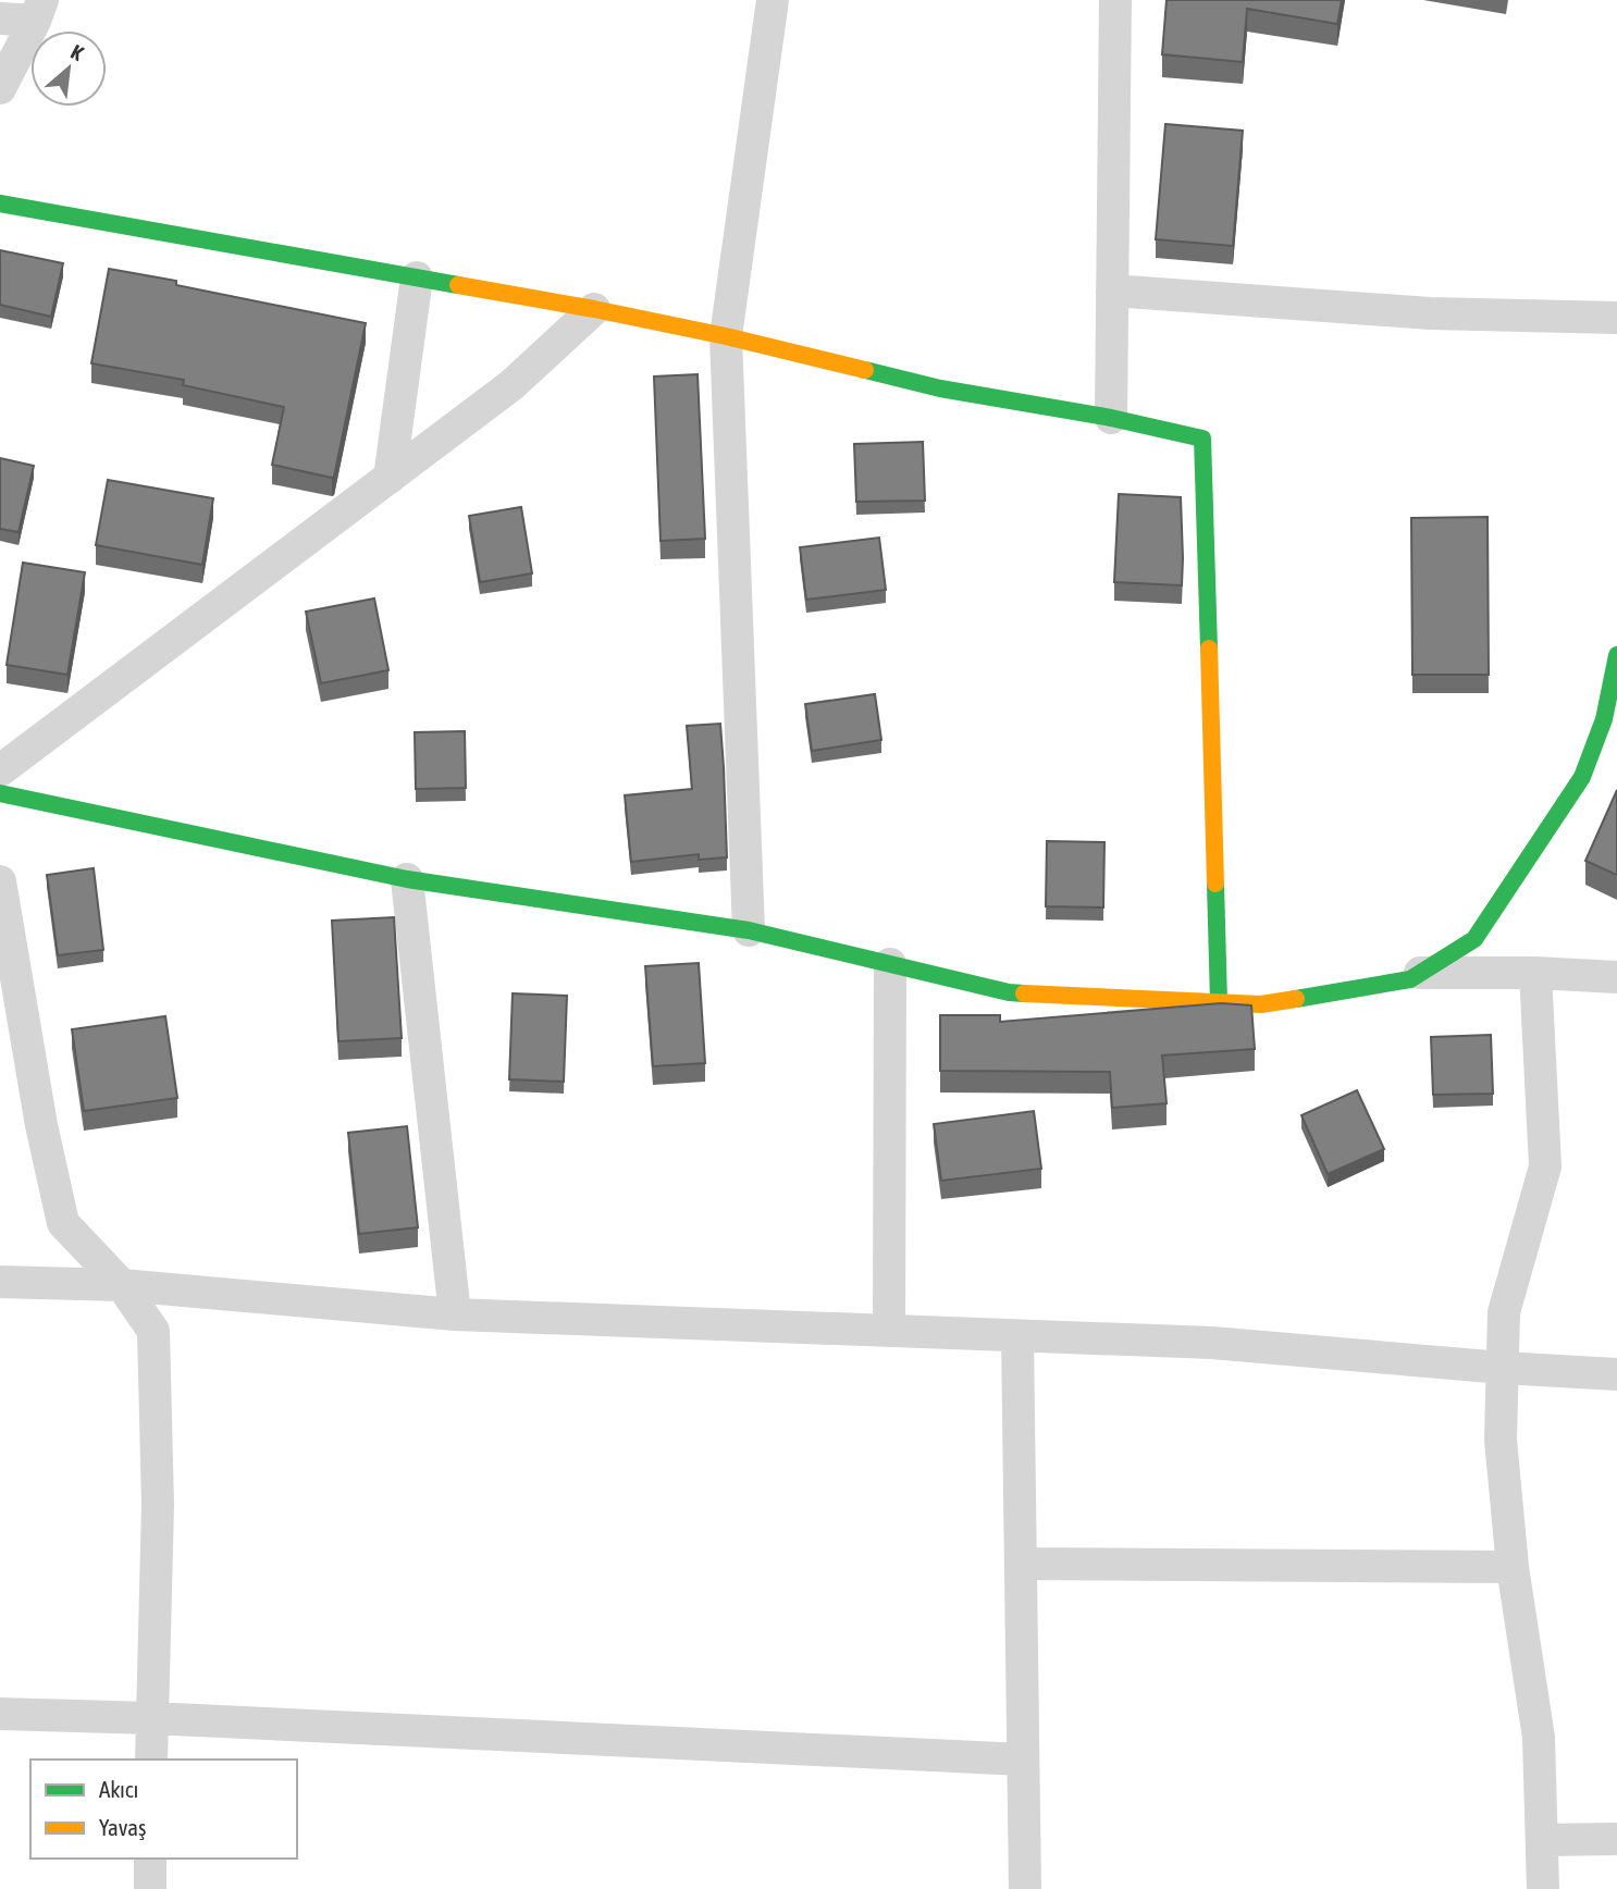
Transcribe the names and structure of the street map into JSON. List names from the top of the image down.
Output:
{
  "legend": ["Akıcı", "Yavaş"],
  "north": "top right"
}
